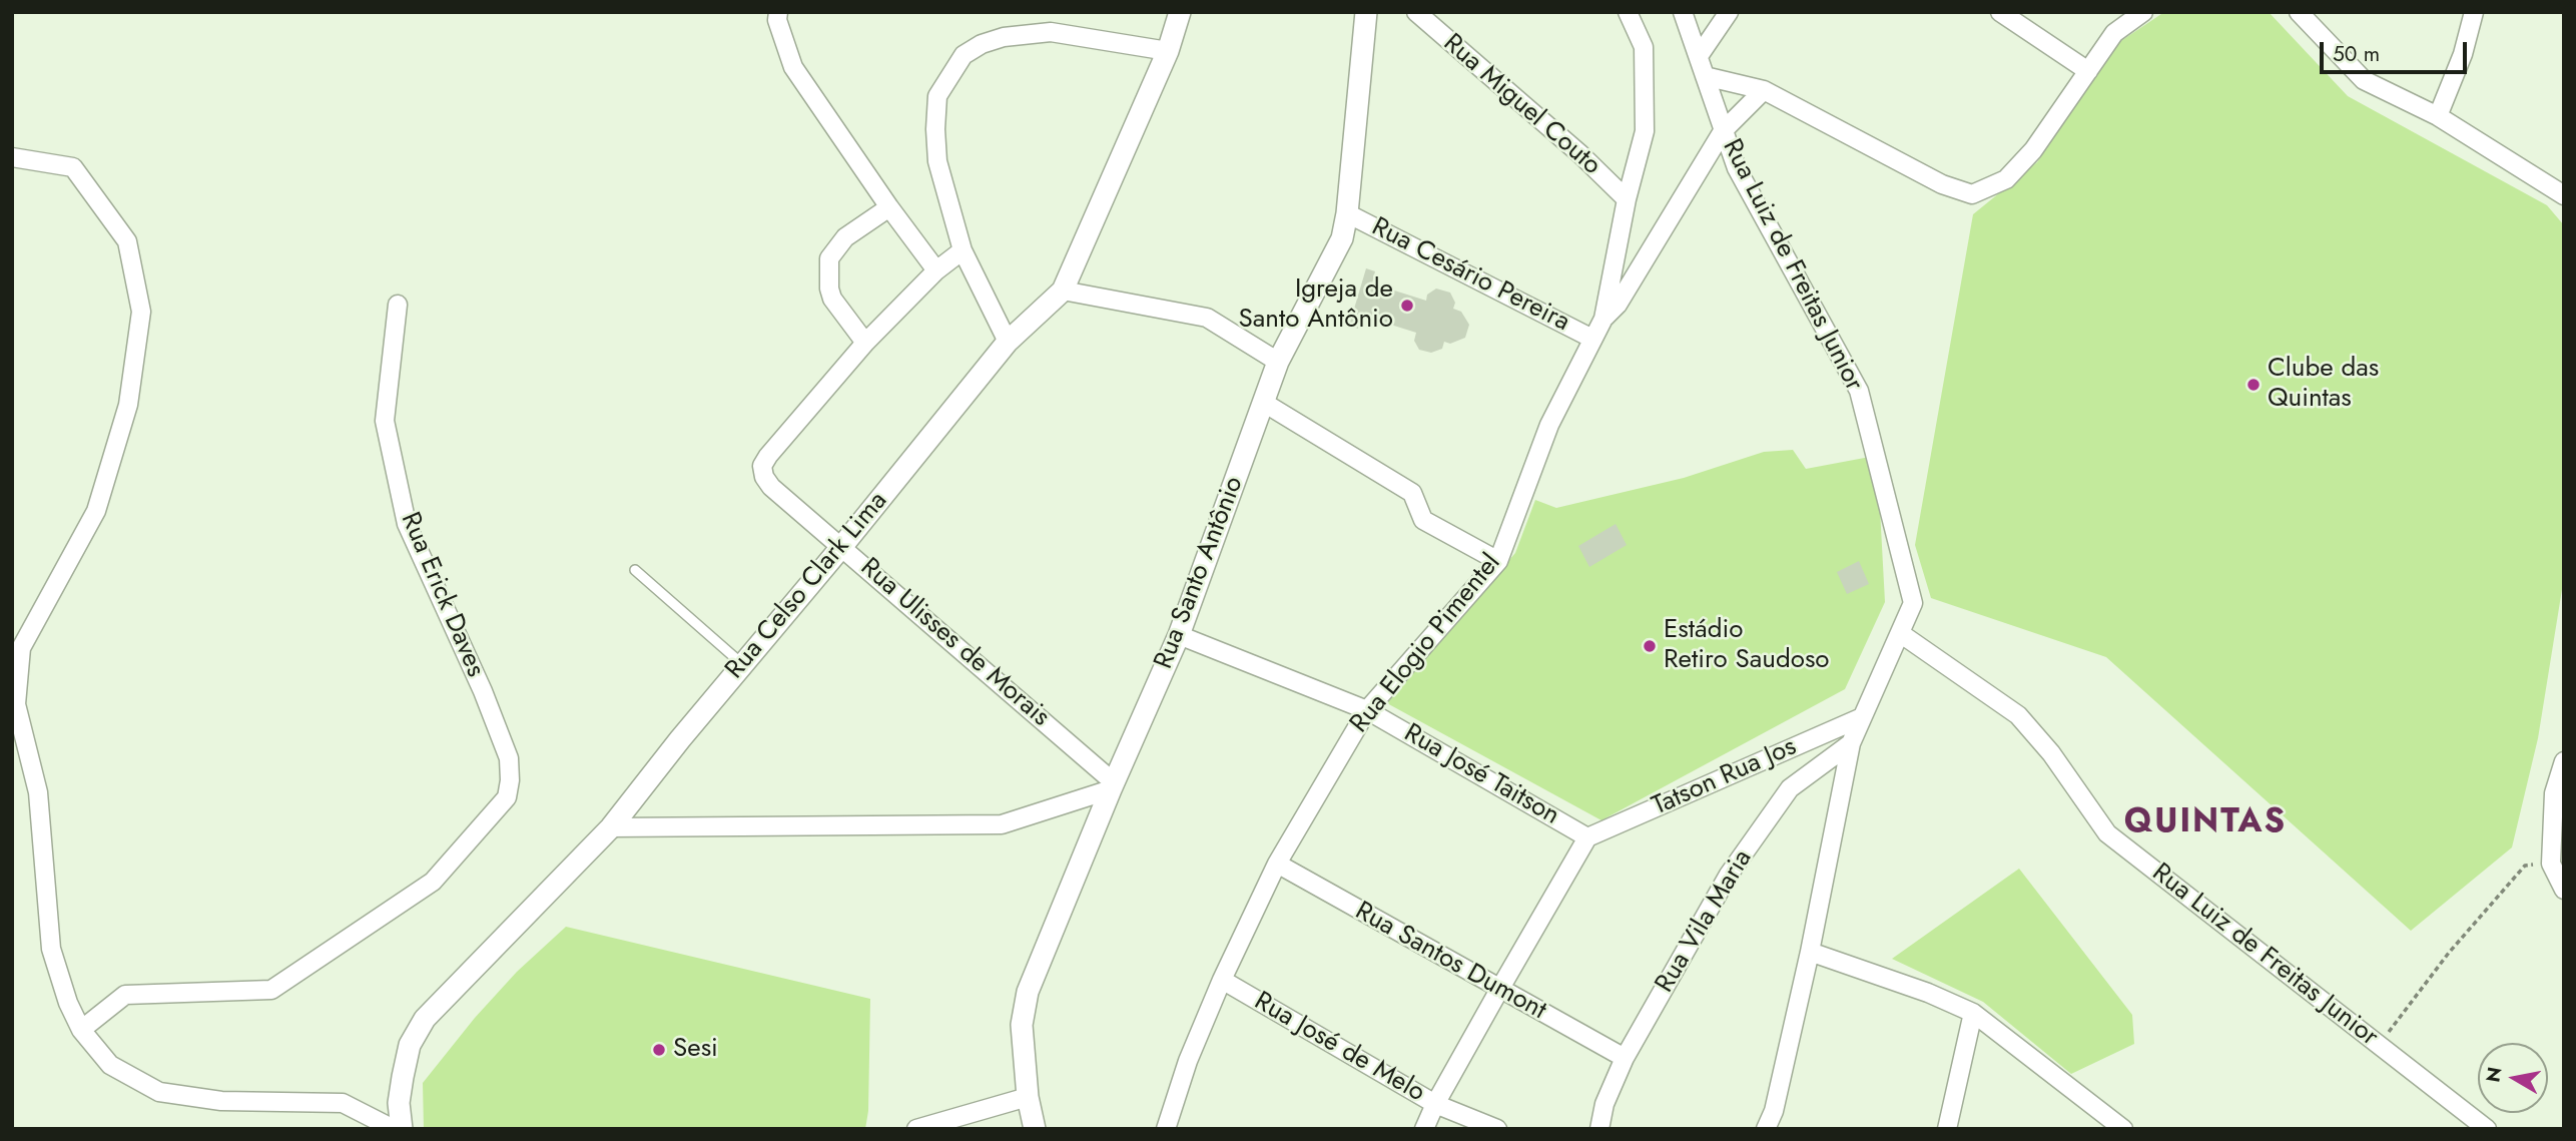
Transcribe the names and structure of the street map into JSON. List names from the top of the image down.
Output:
{
  "streets": {
    "street": [
      "Rua Miguel Couto",
      "Rua Luiz de Freitas Junior",
      "Rua Cesário Pereira",
      "Rua Santo Antônio",
      "Rua Celso Clark Lima",
      "Rua Erick Daves",
      "Rua Ulisses de Morais",
      "Rua Elogio Pimentel",
      "Rua José Taitson",
      "Tatson Rua Jos",
      "Rua Vila Maria",
      "Rua Santos Dumont",
      "Rua José de Melo"
    ]
  },
  "crossings": [
    ["Rua Luiz de Freitas Junior", "Rua Elogio Pimentel"],
    ["Rua Cesário Pereira", "Rua Santo Antônio"],
    ["Rua Cesário Pereira", "Rua Elogio Pimentel"],
    ["Rua Santo Antônio", "Rua Ulisses de Morais"],
    ["Rua Santo Antônio", "Rua José Taitson"],
    ["Rua Celso Clark Lima", "Rua Ulisses de Morais"],
    ["Rua Elogio Pimentel", "Rua José Taitson"],
    ["Rua Elogio Pimentel", "Rua Santos Dumont"],
    ["Rua Elogio Pimentel", "Rua José de Melo"],
    ["Rua José Taitson", "Tatson Rua Jos"],
    ["Rua Vila Maria", "Rua Santos Dumont"]
  ],
  "districts": ["QUINTAS"],
  "places": [
    "Igreja de Santo Antônio",
    "Clube das Quintas",
    "Estádio Retiro Saudoso",
    "Sesi"
  ],
  "scale_bar": "50 m",
  "north": "left"
}
